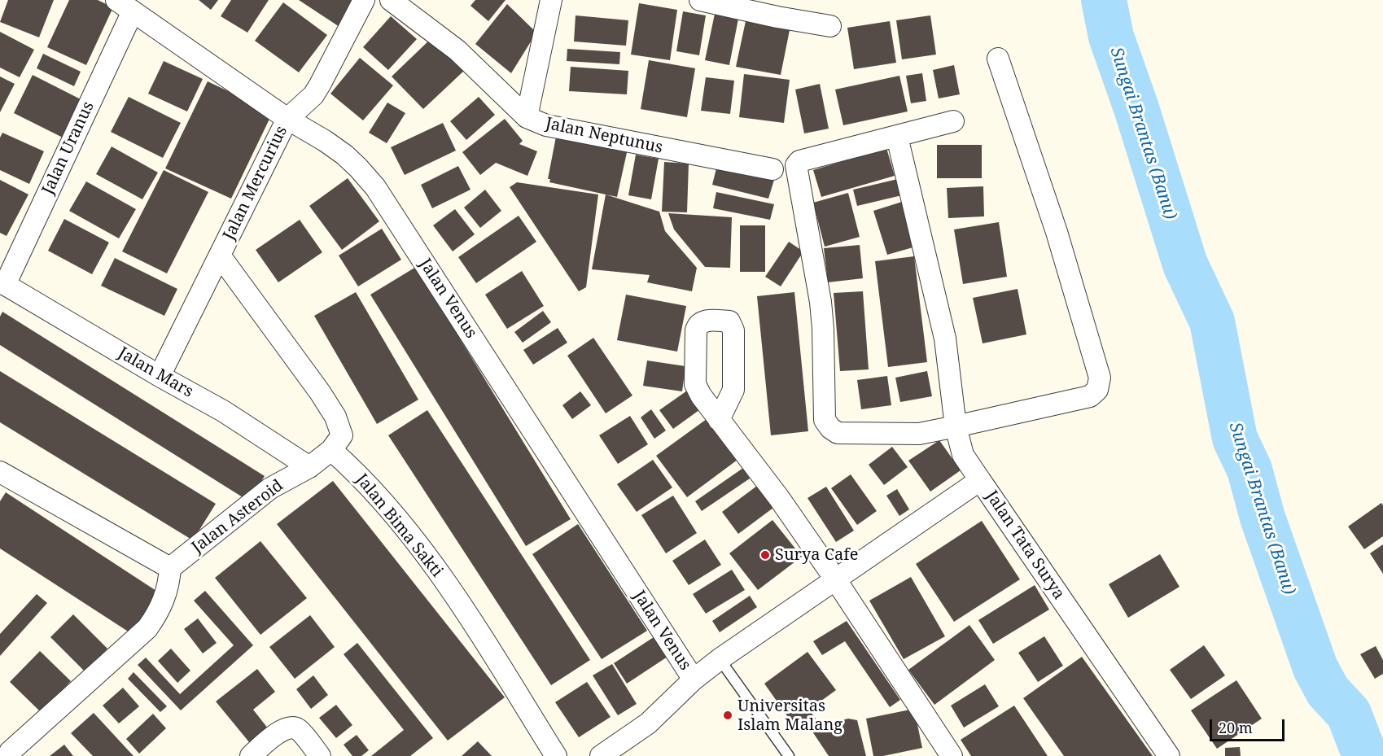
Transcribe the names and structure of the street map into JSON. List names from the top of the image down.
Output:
{
  "streets": {
    "street": [
      "Jalan Neptunus",
      "Jalan Uranus",
      "Jalan Mercurius",
      "Jalan Venus",
      "Jalan Mars",
      "Jalan Asteroid",
      "Jalan Bima Sakti",
      "Jalan Tata Surya"
    ]
  },
  "crossings": [
    ["Jalan Uranus", "Jalan Venus"],
    ["Jalan Uranus", "Jalan Mars"],
    ["Jalan Mercurius", "Jalan Venus"],
    ["Jalan Mercurius", "Jalan Mars"],
    ["Jalan Venus", "Jalan Tata Surya"],
    ["Jalan Mars", "Jalan Asteroid"],
    ["Jalan Asteroid", "Jalan Bima Sakti"]
  ],
  "water": ["Sungai Brantas (Banu)"],
  "places": ["Surya Cafe", "Universitas Islam Malang"],
  "scale_bar": "20 m"
}
